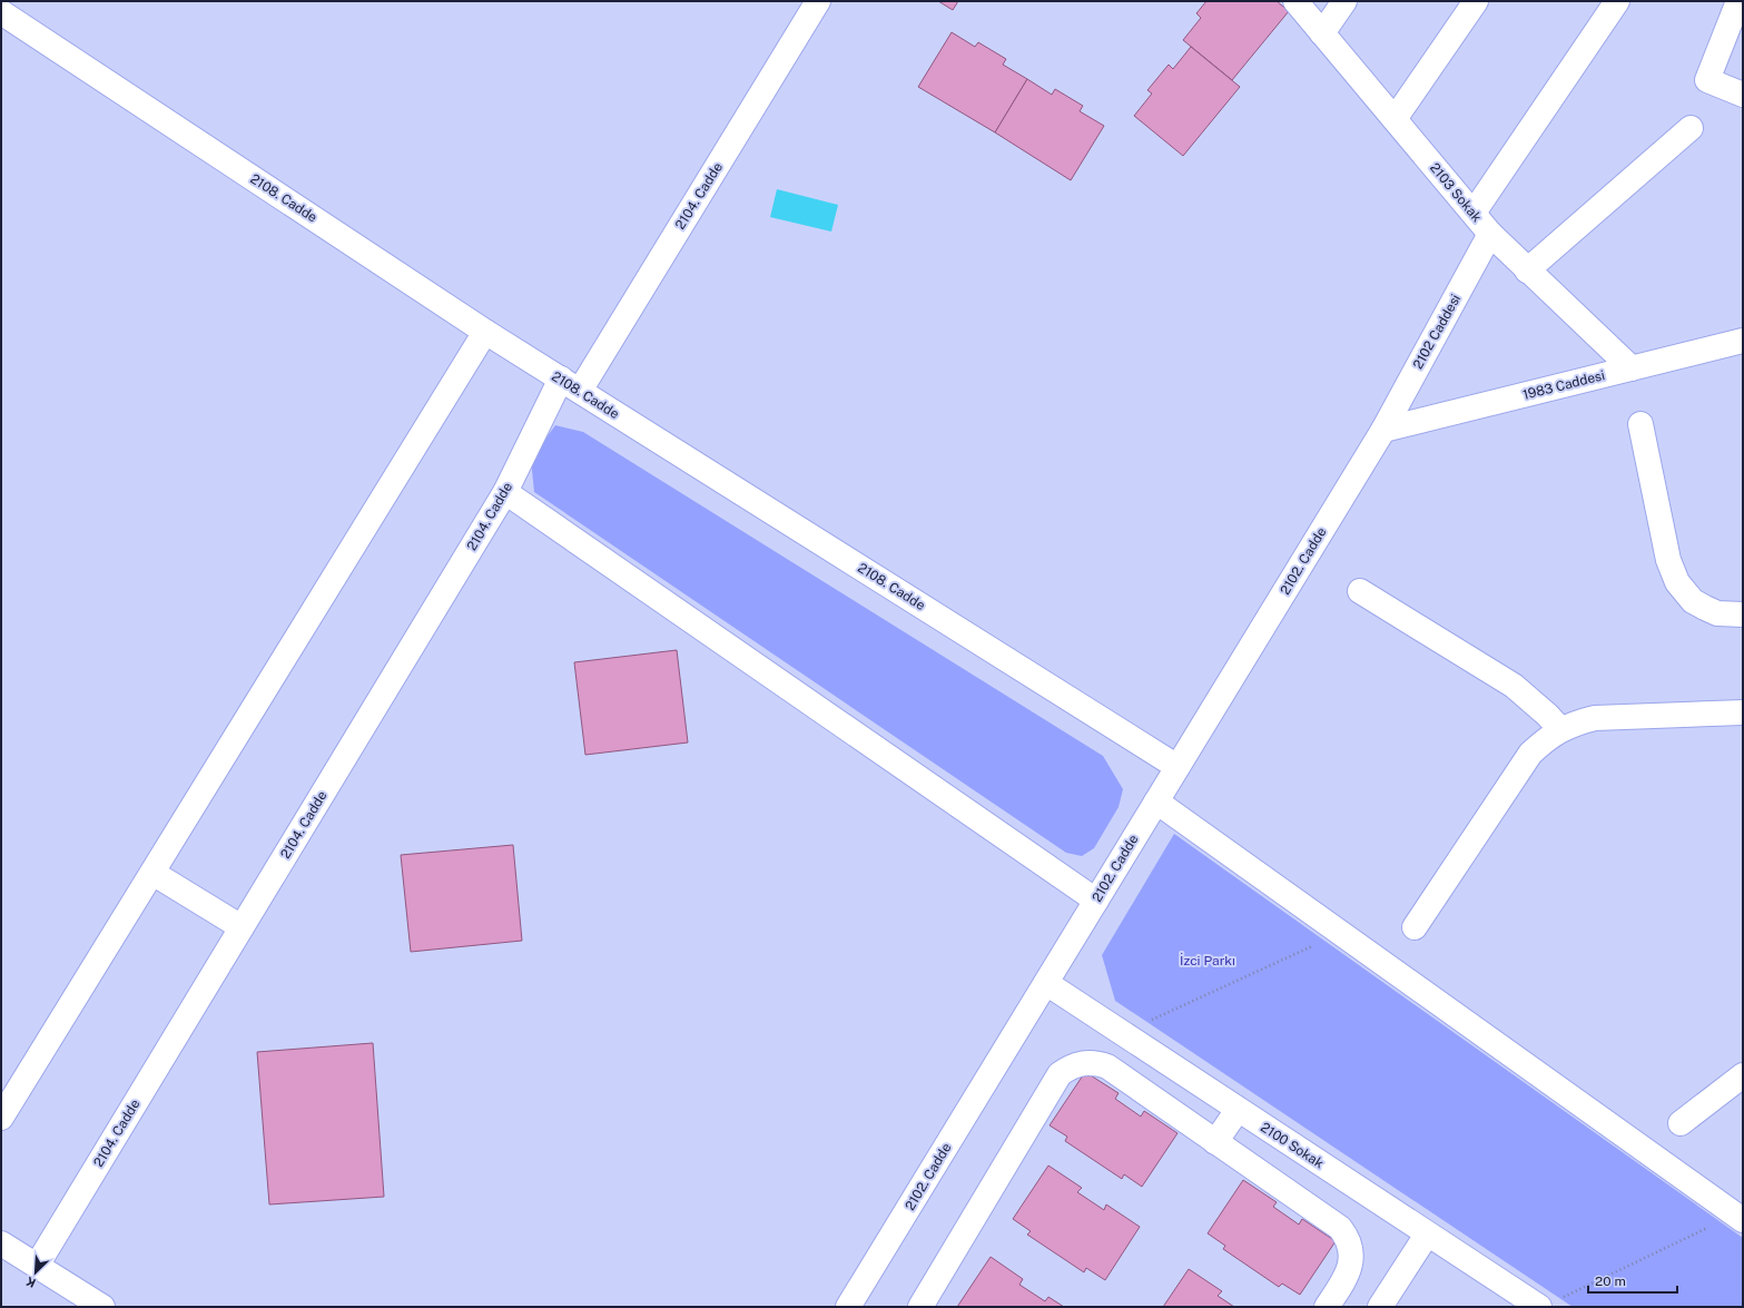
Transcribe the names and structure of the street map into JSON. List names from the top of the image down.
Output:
{
  "streets": {
    "street": [
      "2103 Sokak",
      "2104. Cadde",
      "2108. Cadde",
      "2102 Caddesi",
      "1983 Caddesi",
      "2102. Cadde",
      "2100 Sokak"
    ]
  },
  "crossings": [
    ["2103 Sokak", "2102 Caddesi"],
    ["2103 Sokak", "1983 Caddesi"],
    ["2104. Cadde", "2108. Cadde"],
    ["2108. Cadde", "2102. Cadde"],
    ["2102 Caddesi", "1983 Caddesi"],
    ["2102 Caddesi", "2102. Cadde"],
    ["1983 Caddesi", "2102. Cadde"],
    ["2102. Cadde", "2100 Sokak"]
  ],
  "parks": ["İzci Parkı"],
  "scale_bar": "20 m",
  "north": "bottom left"
}
